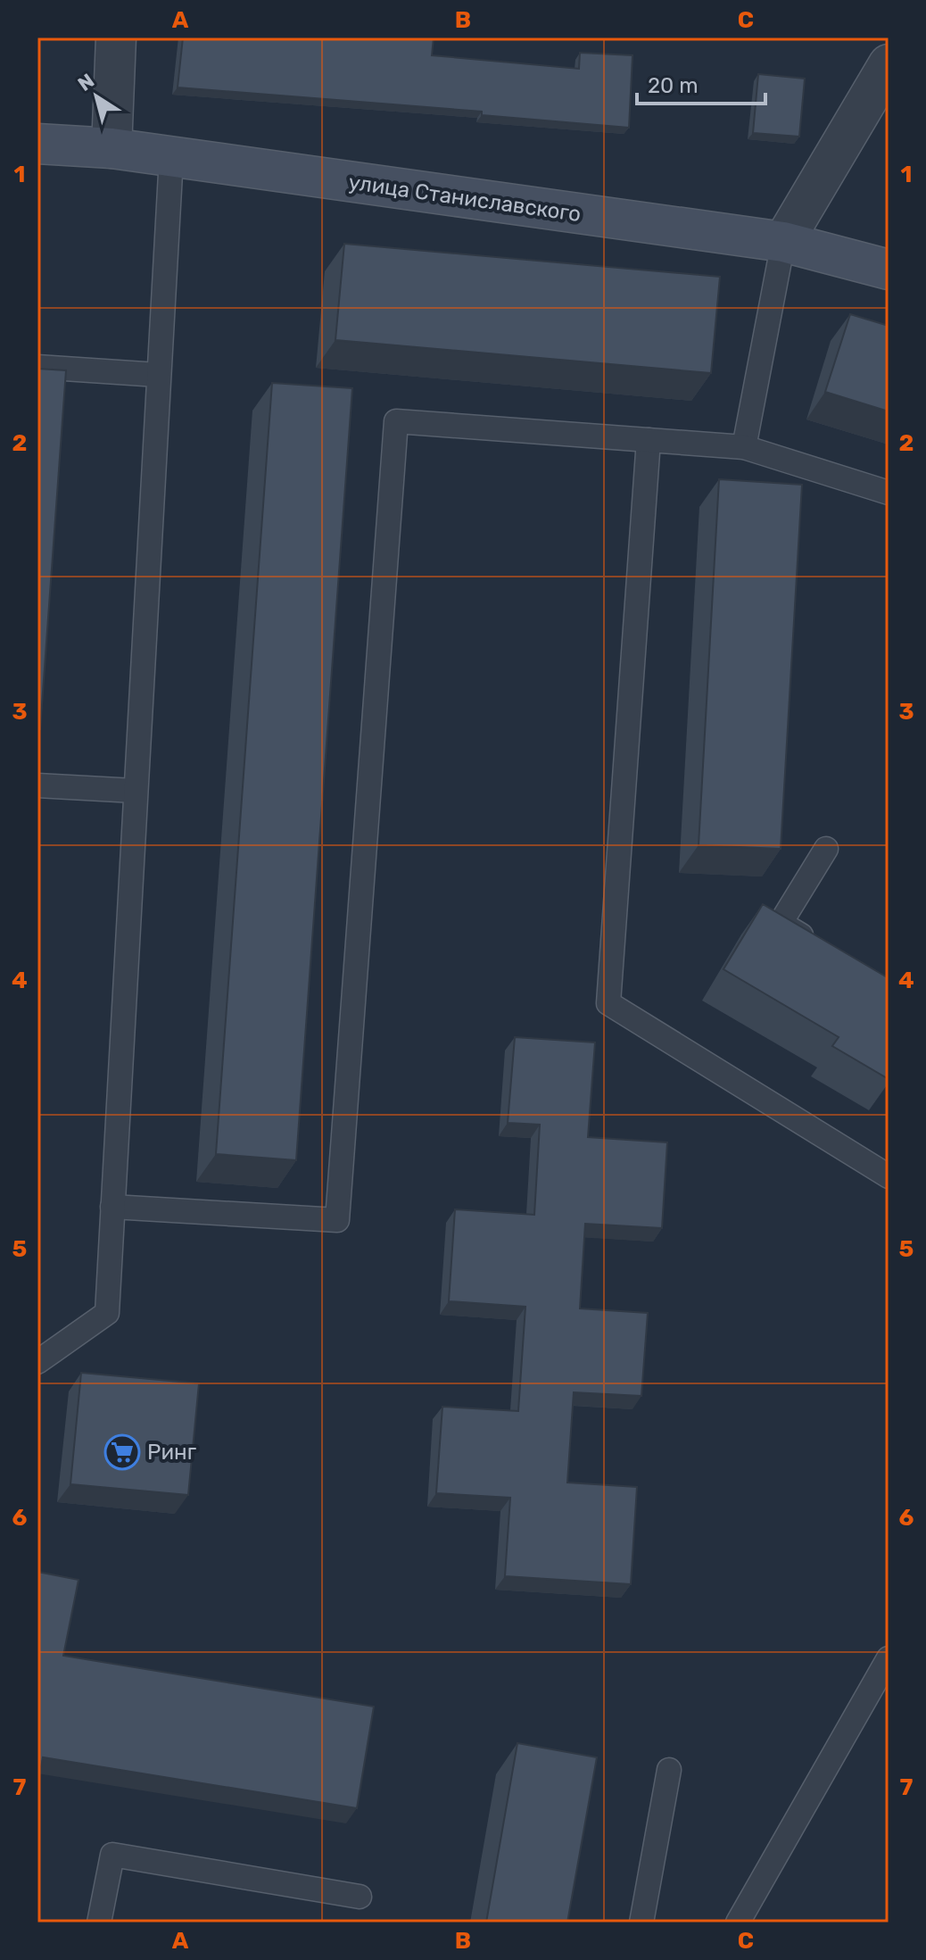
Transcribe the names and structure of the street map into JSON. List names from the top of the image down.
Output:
{
  "streets": {
    "main road": ["улица Станиславского"]
  },
  "places": {
    "supermarket": ["Ринг"]
  },
  "scale_bar": "20 m",
  "north": "top left",
  "grid": {
    "columns": ["A", "B", "C"],
    "rows": [
      "1",
      "2",
      "3",
      "4",
      "5",
      "6",
      "7"
    ]
  }
}
